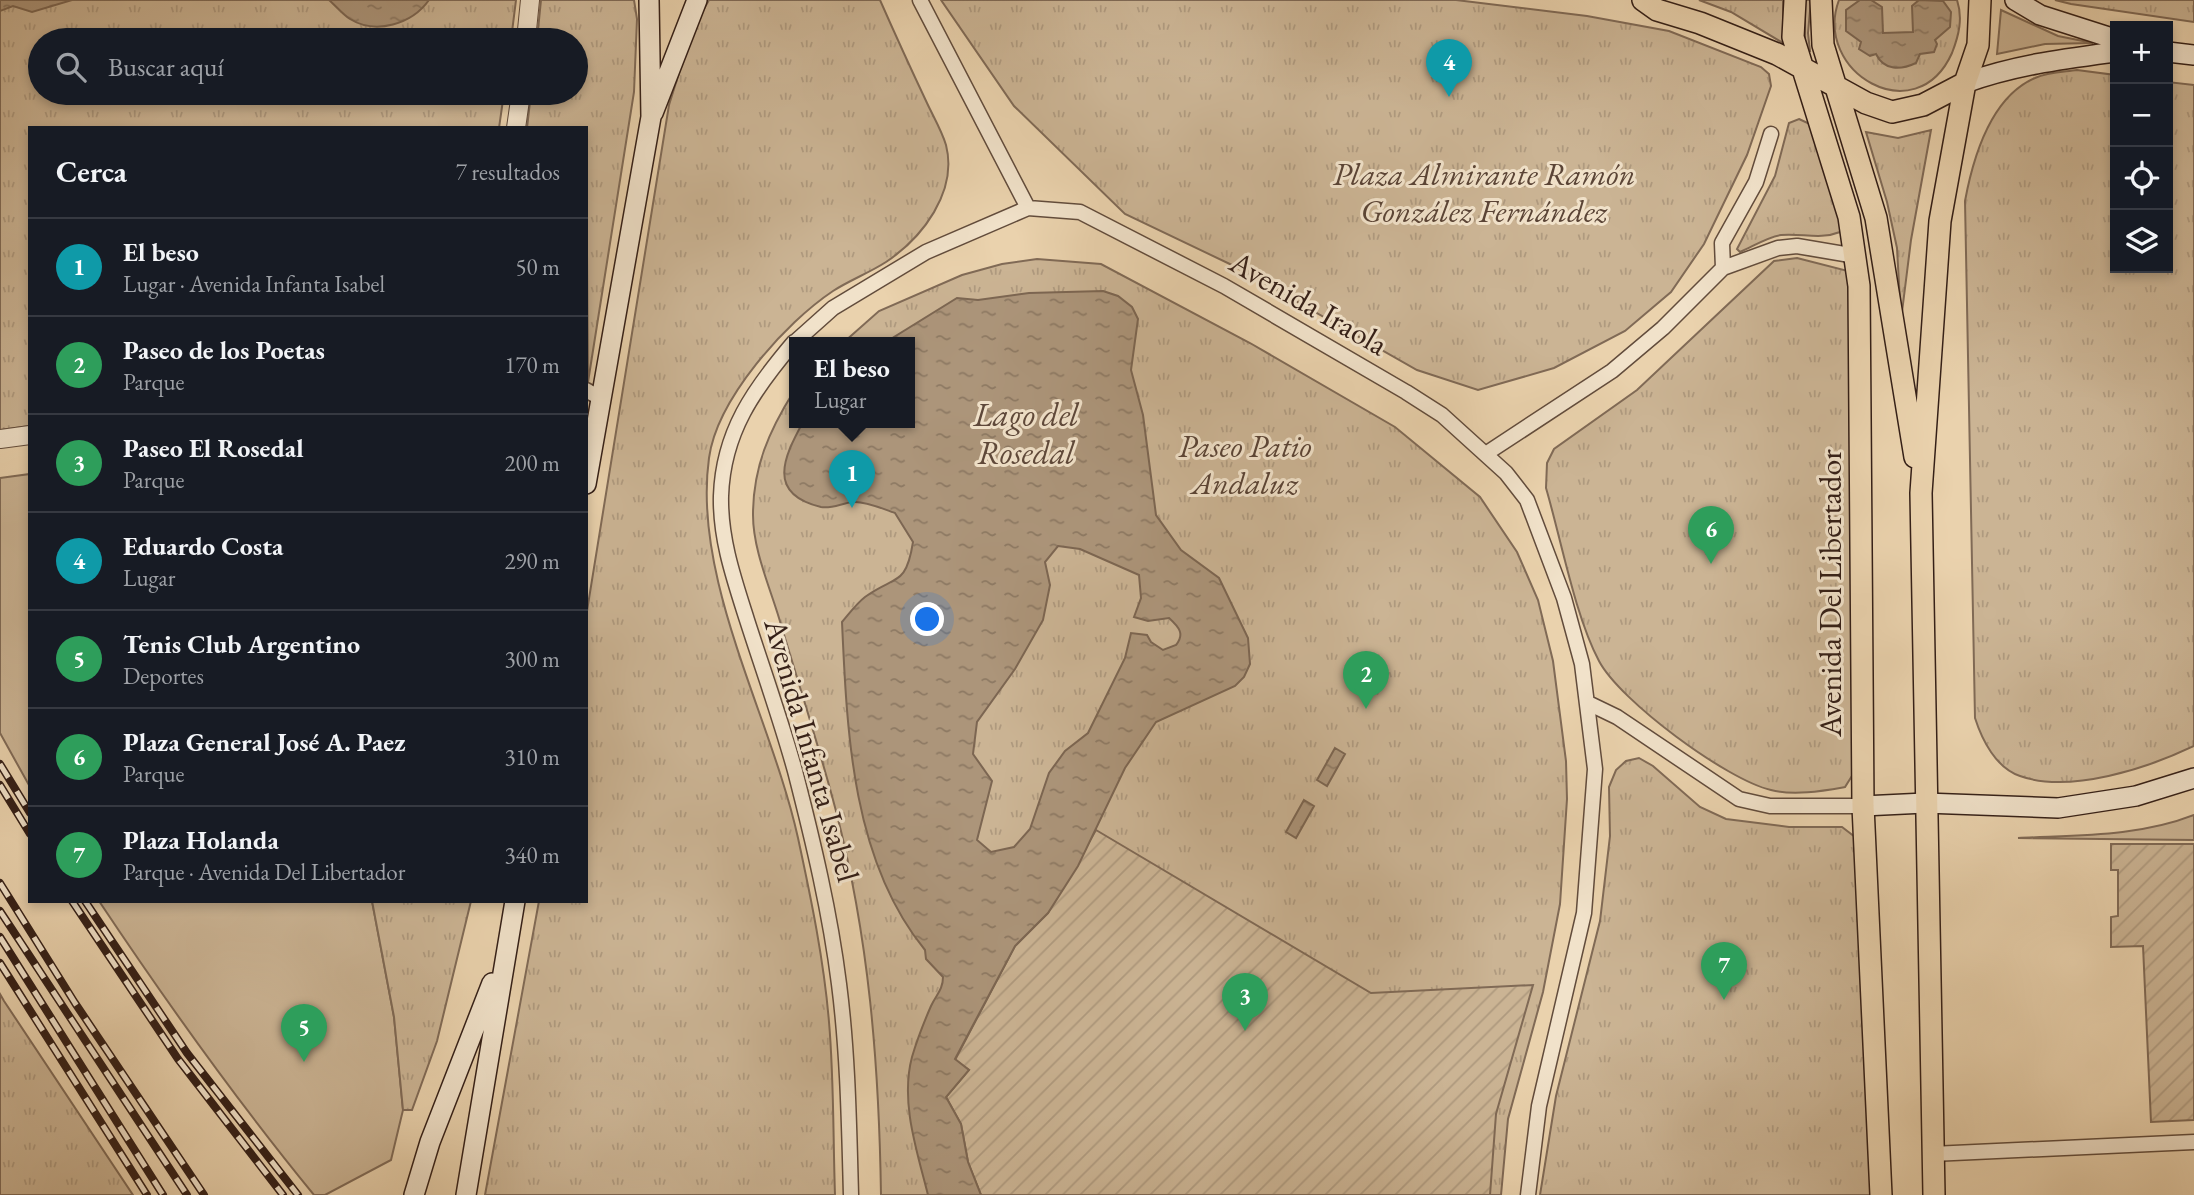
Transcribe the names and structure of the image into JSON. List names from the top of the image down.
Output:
{
  "streets": {
    "main road": ["Avenida Del Libertador"],
    "street": ["Avenida Iraola", "Avenida Infanta Isabel"]
  },
  "crossings": [
    ["Avenida Iraola", "Avenida Infanta Isabel"]
  ],
  "water": ["Lago del Rosedal"],
  "parks": ["Plaza Almirante Ramón González Fernández", "Paseo Patio Andaluz"],
  "page": {
    "map_buttons": ["+", "−"],
    "search": "Buscar aquí",
    "pins": [
      "4",
      "1",
      "6",
      "2",
      "7",
      "3",
      "5"
    ],
    "heading": ["Cerca", "7 resultados"],
    "list": [
      {
        "mark": "1",
        "name": "El beso",
        "note": "Lugar · Avenida Infanta Isabel",
        "value": "50 m"
      },
      {
        "mark": "2",
        "name": "Paseo de los Poetas",
        "note": "Parque",
        "value": "170 m"
      },
      {
        "mark": "3",
        "name": "Paseo El Rosedal",
        "note": "Parque",
        "value": "200 m"
      },
      {
        "mark": "4",
        "name": "Eduardo Costa",
        "note": "Lugar",
        "value": "290 m"
      },
      {
        "mark": "5",
        "name": "Tenis Club Argentino",
        "note": "Deportes",
        "value": "300 m"
      },
      {
        "mark": "6",
        "name": "Plaza General José A. Paez",
        "note": "Parque",
        "value": "310 m"
      },
      {
        "mark": "7",
        "name": "Plaza Holanda",
        "note": "Parque · Avenida Del Libertador",
        "value": "340 m"
      }
    ],
    "popup": ["El beso", "Lugar"]
  }
}
